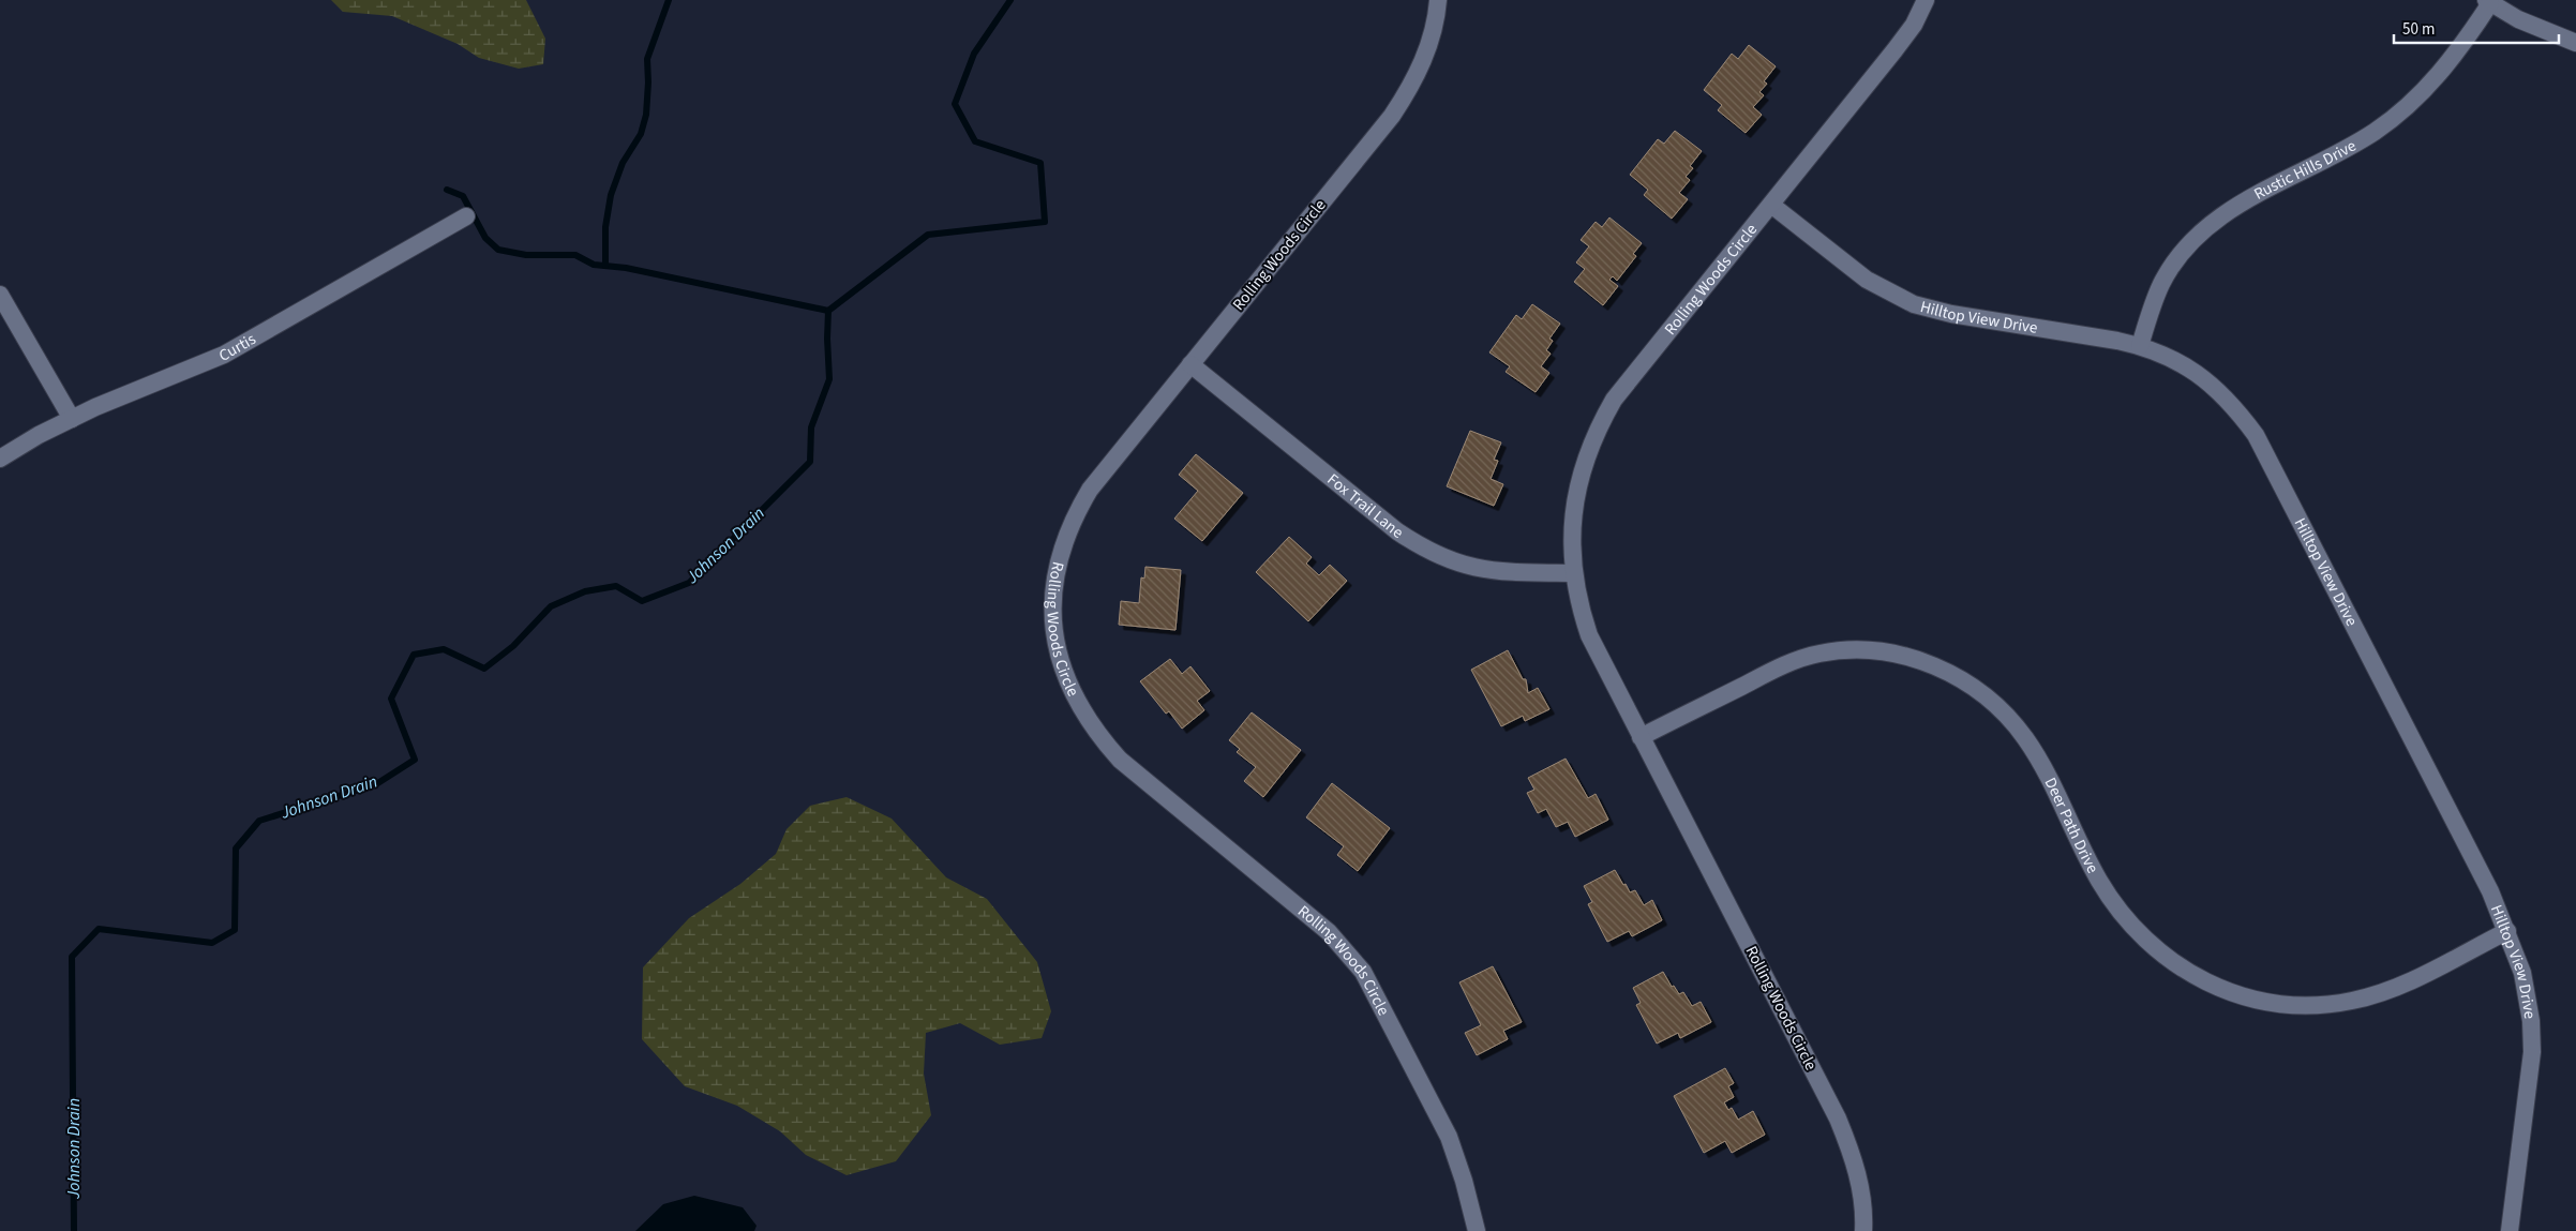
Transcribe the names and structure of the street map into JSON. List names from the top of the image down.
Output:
{
  "streets": {
    "street": [
      "Rustic Hills Drive",
      "Rolling Woods Circle",
      "Hilltop View Drive",
      "Curtis",
      "Fox Trail Lane",
      "Deer Path Drive"
    ]
  },
  "crossings": [
    ["Rustic Hills Drive", "Hilltop View Drive"],
    ["Rolling Woods Circle", "Hilltop View Drive"],
    ["Rolling Woods Circle", "Fox Trail Lane"],
    ["Rolling Woods Circle", "Deer Path Drive"],
    ["Hilltop View Drive", "Deer Path Drive"]
  ],
  "water": ["Johnson Drain"],
  "scale_bar": "50 m"
}
